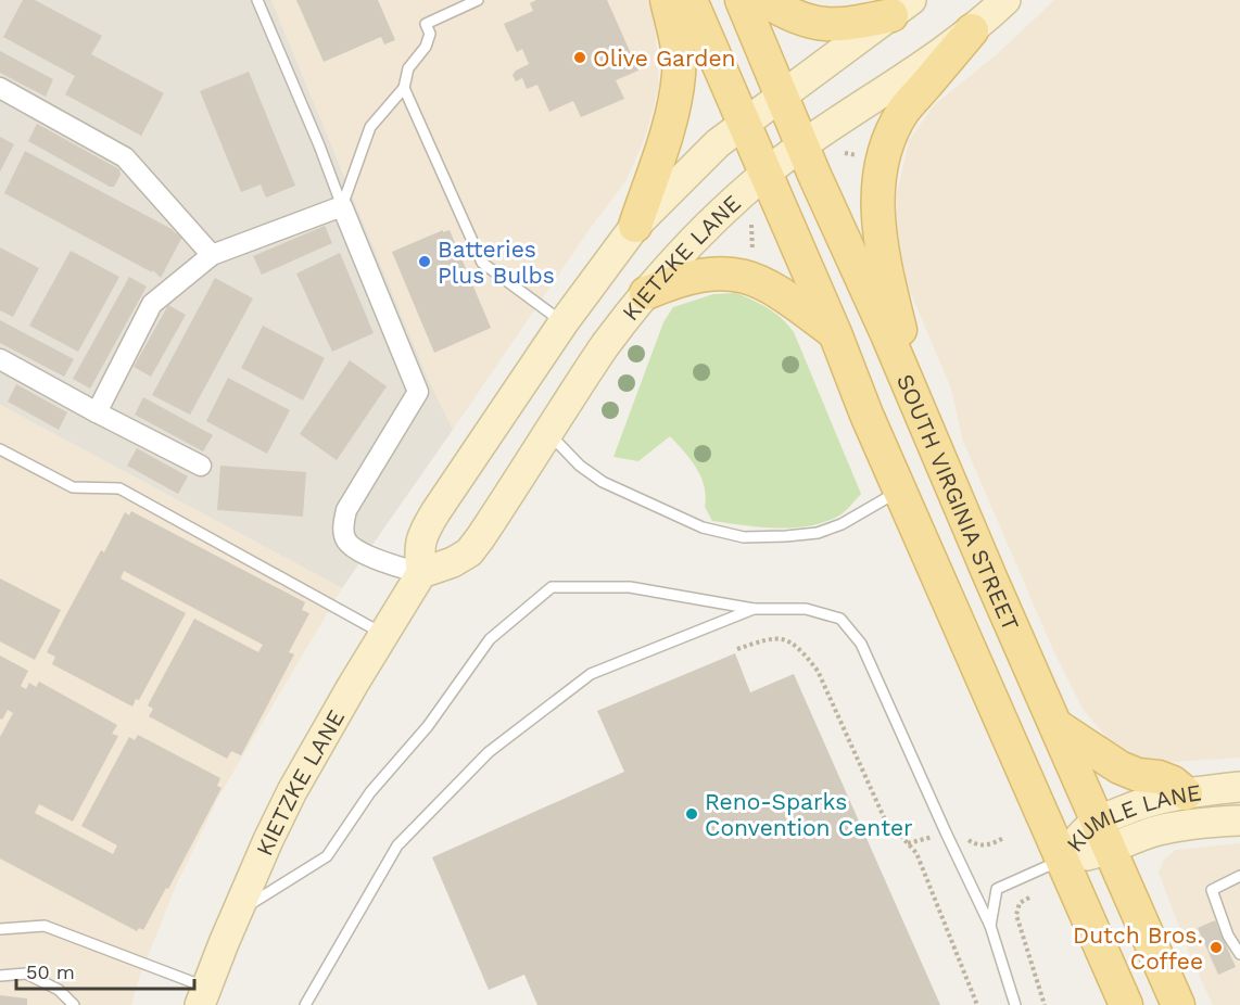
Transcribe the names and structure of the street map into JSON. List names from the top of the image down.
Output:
{
  "streets": {
    "main road": ["KIETZKE LANE", "SOUTH VIRGINIA STREET", "KUMLE LANE"]
  },
  "crossings": [
    ["KIETZKE LANE", "SOUTH VIRGINIA STREET"],
    ["SOUTH VIRGINIA STREET", "KUMLE LANE"]
  ],
  "places": [
    "Olive Garden",
    "Batteries Plus Bulbs",
    "Reno-Sparks Convention Center",
    "Dutch Bros. Coffee"
  ],
  "scale_bar": "50 m"
}
